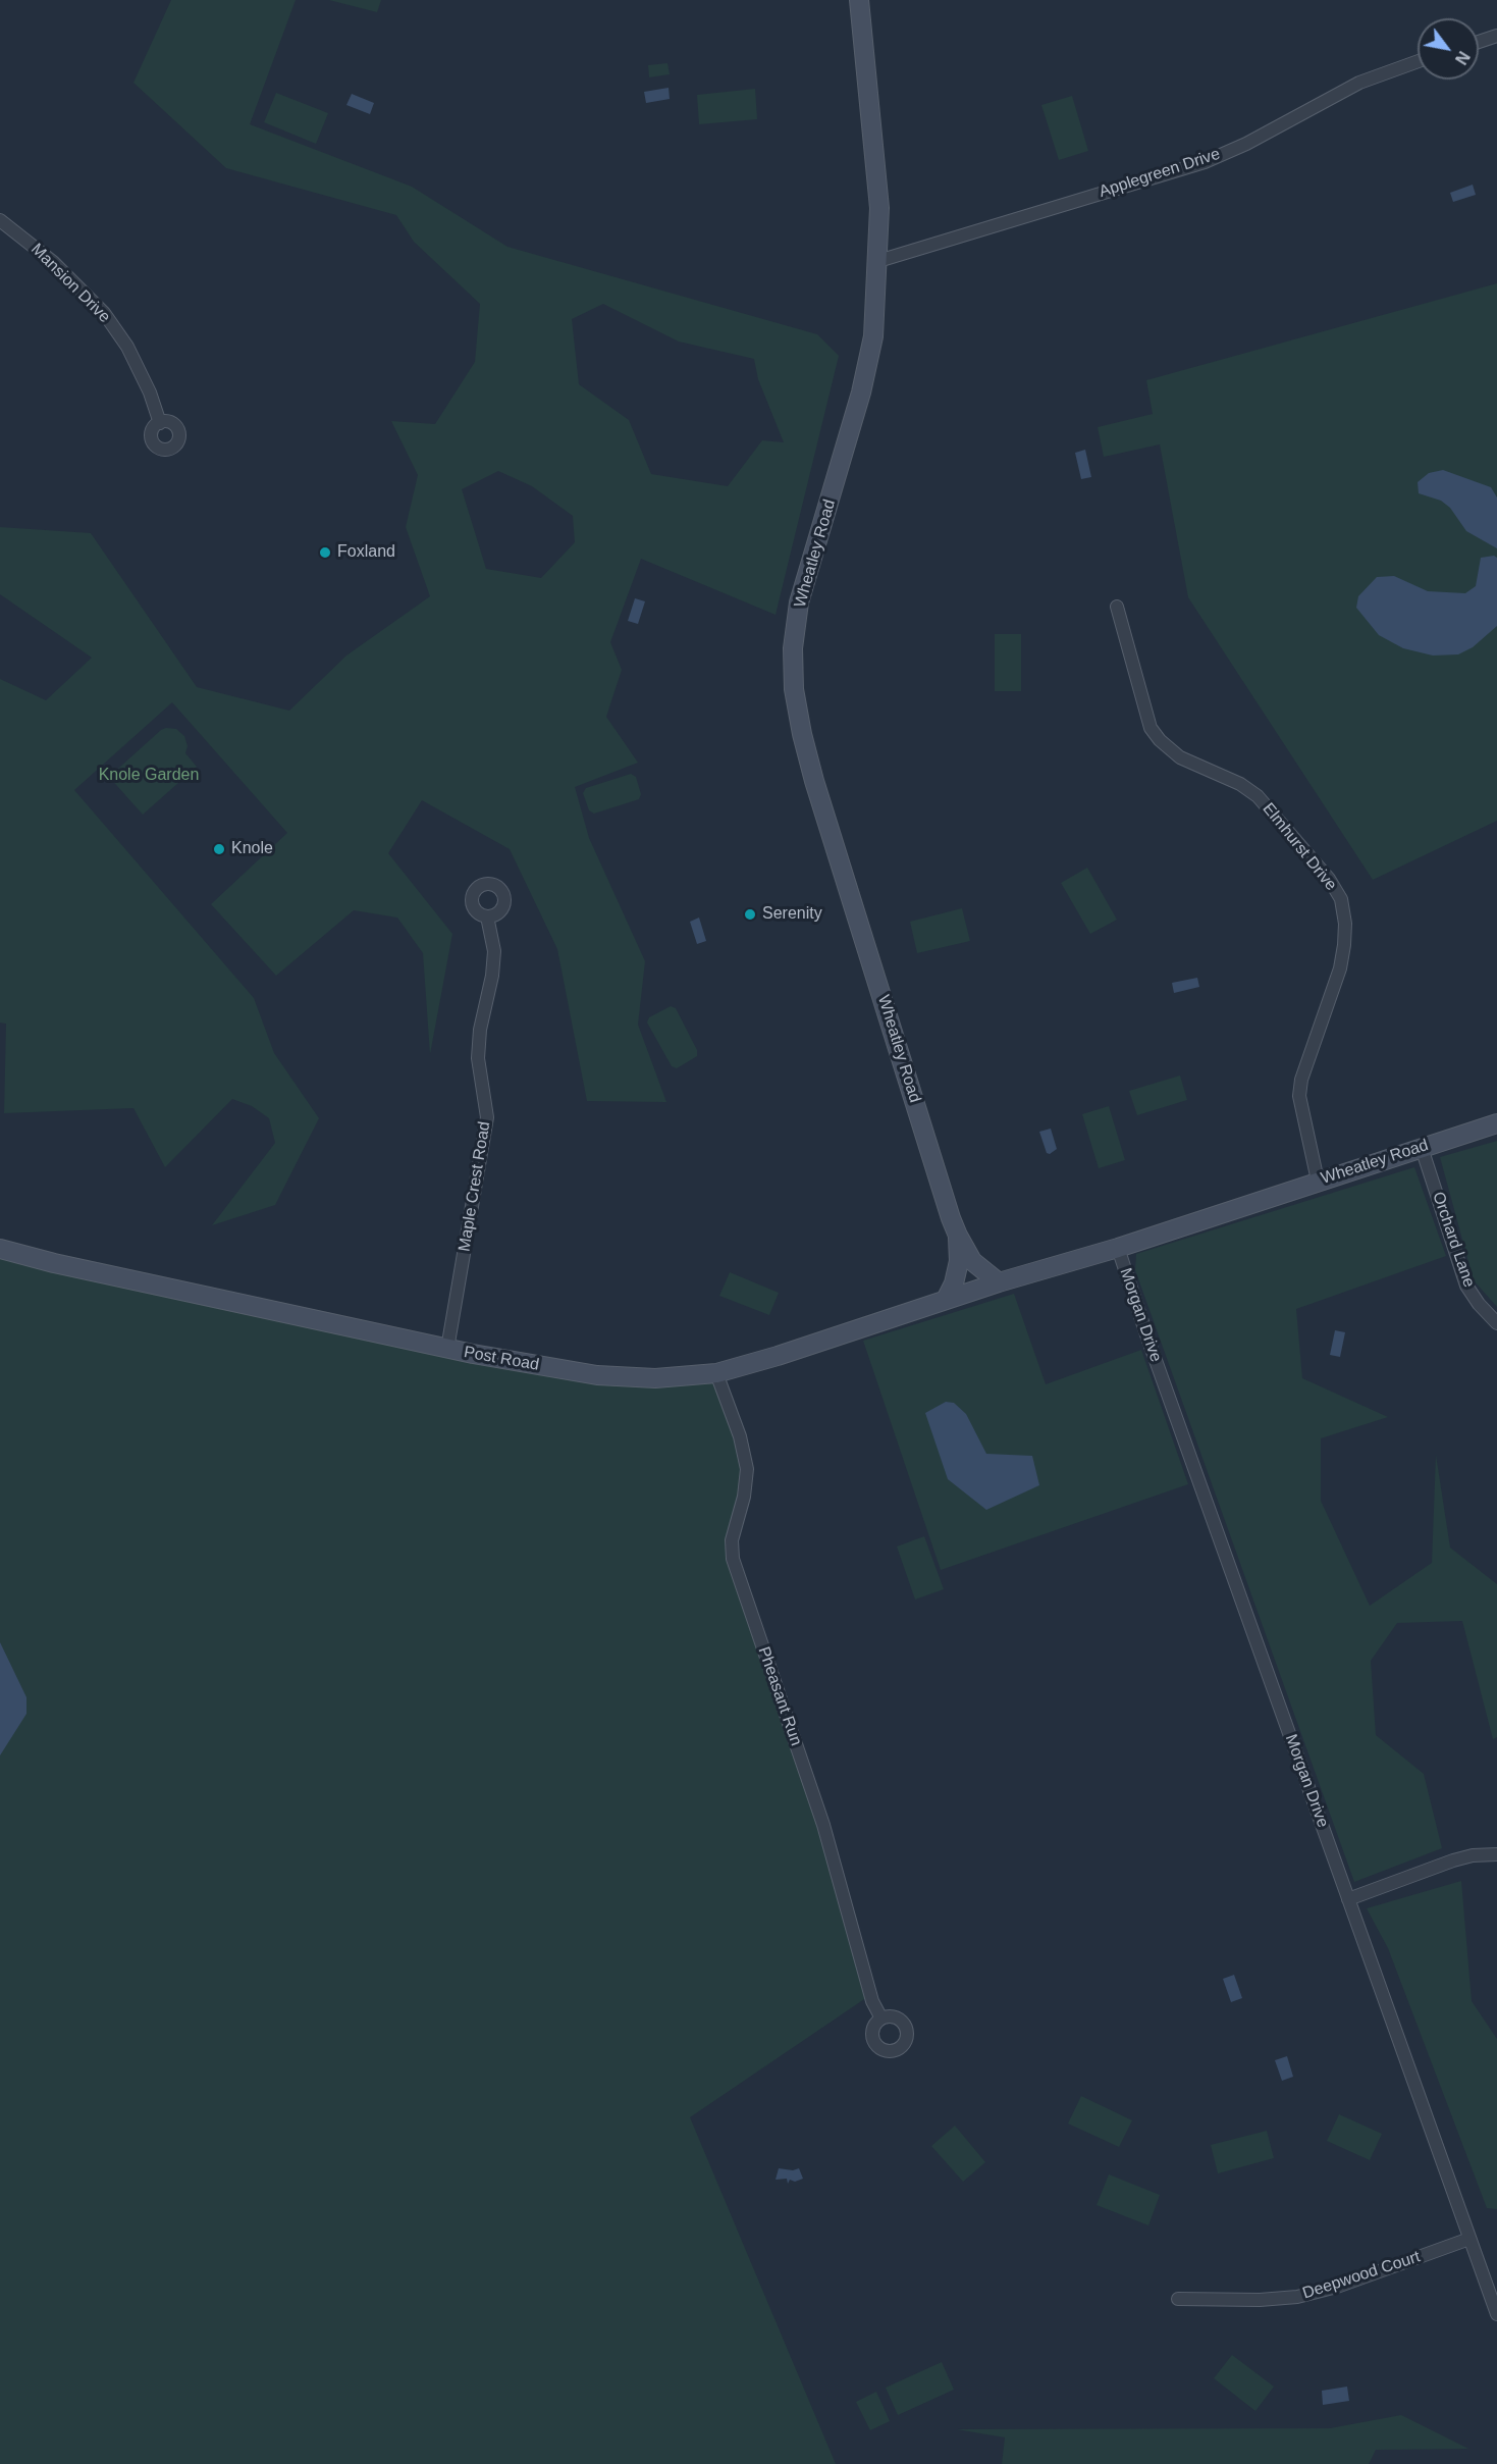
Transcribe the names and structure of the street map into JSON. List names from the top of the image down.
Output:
{
  "streets": {
    "main road": ["Wheatley Road", "Post Road"],
    "street": [
      "Applegreen Drive",
      "Mansion Drive",
      "Elmhurst Drive",
      "Maple Crest Road",
      "Orchard Lane",
      "Morgan Drive",
      "Pheasant Run",
      "Deepwood Court"
    ]
  },
  "crossings": [
    ["Applegreen Drive", "Wheatley Road"],
    ["Wheatley Road", "Elmhurst Drive"],
    ["Wheatley Road", "Orchard Lane"],
    ["Wheatley Road", "Morgan Drive"],
    ["Wheatley Road", "Post Road"],
    ["Maple Crest Road", "Post Road"],
    ["Morgan Drive", "Deepwood Court"],
    ["Post Road", "Pheasant Run"]
  ],
  "parks": ["Knole Garden"],
  "places": ["Foxland", "Knole", "Serenity"],
  "north": "bottom right"
}
